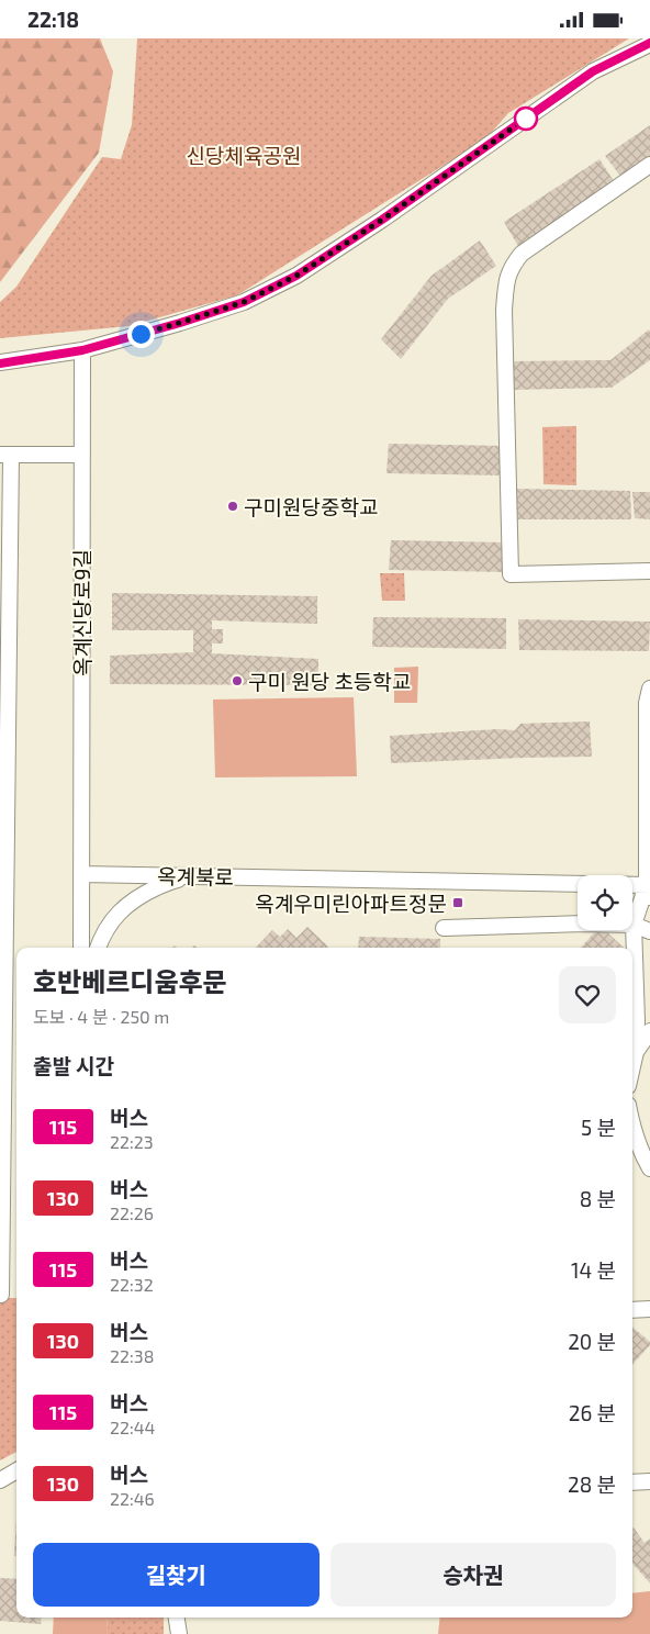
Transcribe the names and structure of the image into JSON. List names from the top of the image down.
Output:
{
  "streets": {
    "street": ["옥계신당로9길", "옥계북로"]
  },
  "crossings": [
    ["옥계신당로9길", "옥계북로"]
  ],
  "parks": ["신당체육공원"],
  "places": {
    "other": ["구미원당중학교", "구미 원당 초등학교"],
    "transit": ["옥계우미린아파트정문"]
  },
  "lines": ["bus line 115"],
  "page": {
    "status": "22:18",
    "heading": [
      ["호반베르디움후문", "도보 · 4 분 · 250 m"],
      "출발 시간"
    ],
    "list": [
      {
        "mark": "115",
        "name": "버스",
        "note": "22:23",
        "value": "5 분"
      },
      {
        "mark": "130",
        "name": "버스",
        "note": "22:26",
        "value": "8 분"
      },
      {
        "mark": "115",
        "name": "버스",
        "note": "22:32",
        "value": "14 분"
      },
      {
        "mark": "130",
        "name": "버스",
        "note": "22:38",
        "value": "20 분"
      },
      {
        "mark": "115",
        "name": "버스",
        "note": "22:44",
        "value": "26 분"
      },
      {
        "mark": "130",
        "name": "버스",
        "note": "22:46",
        "value": "28 분"
      }
    ],
    "buttons": ["길찾기", "승차권"]
  }
}
